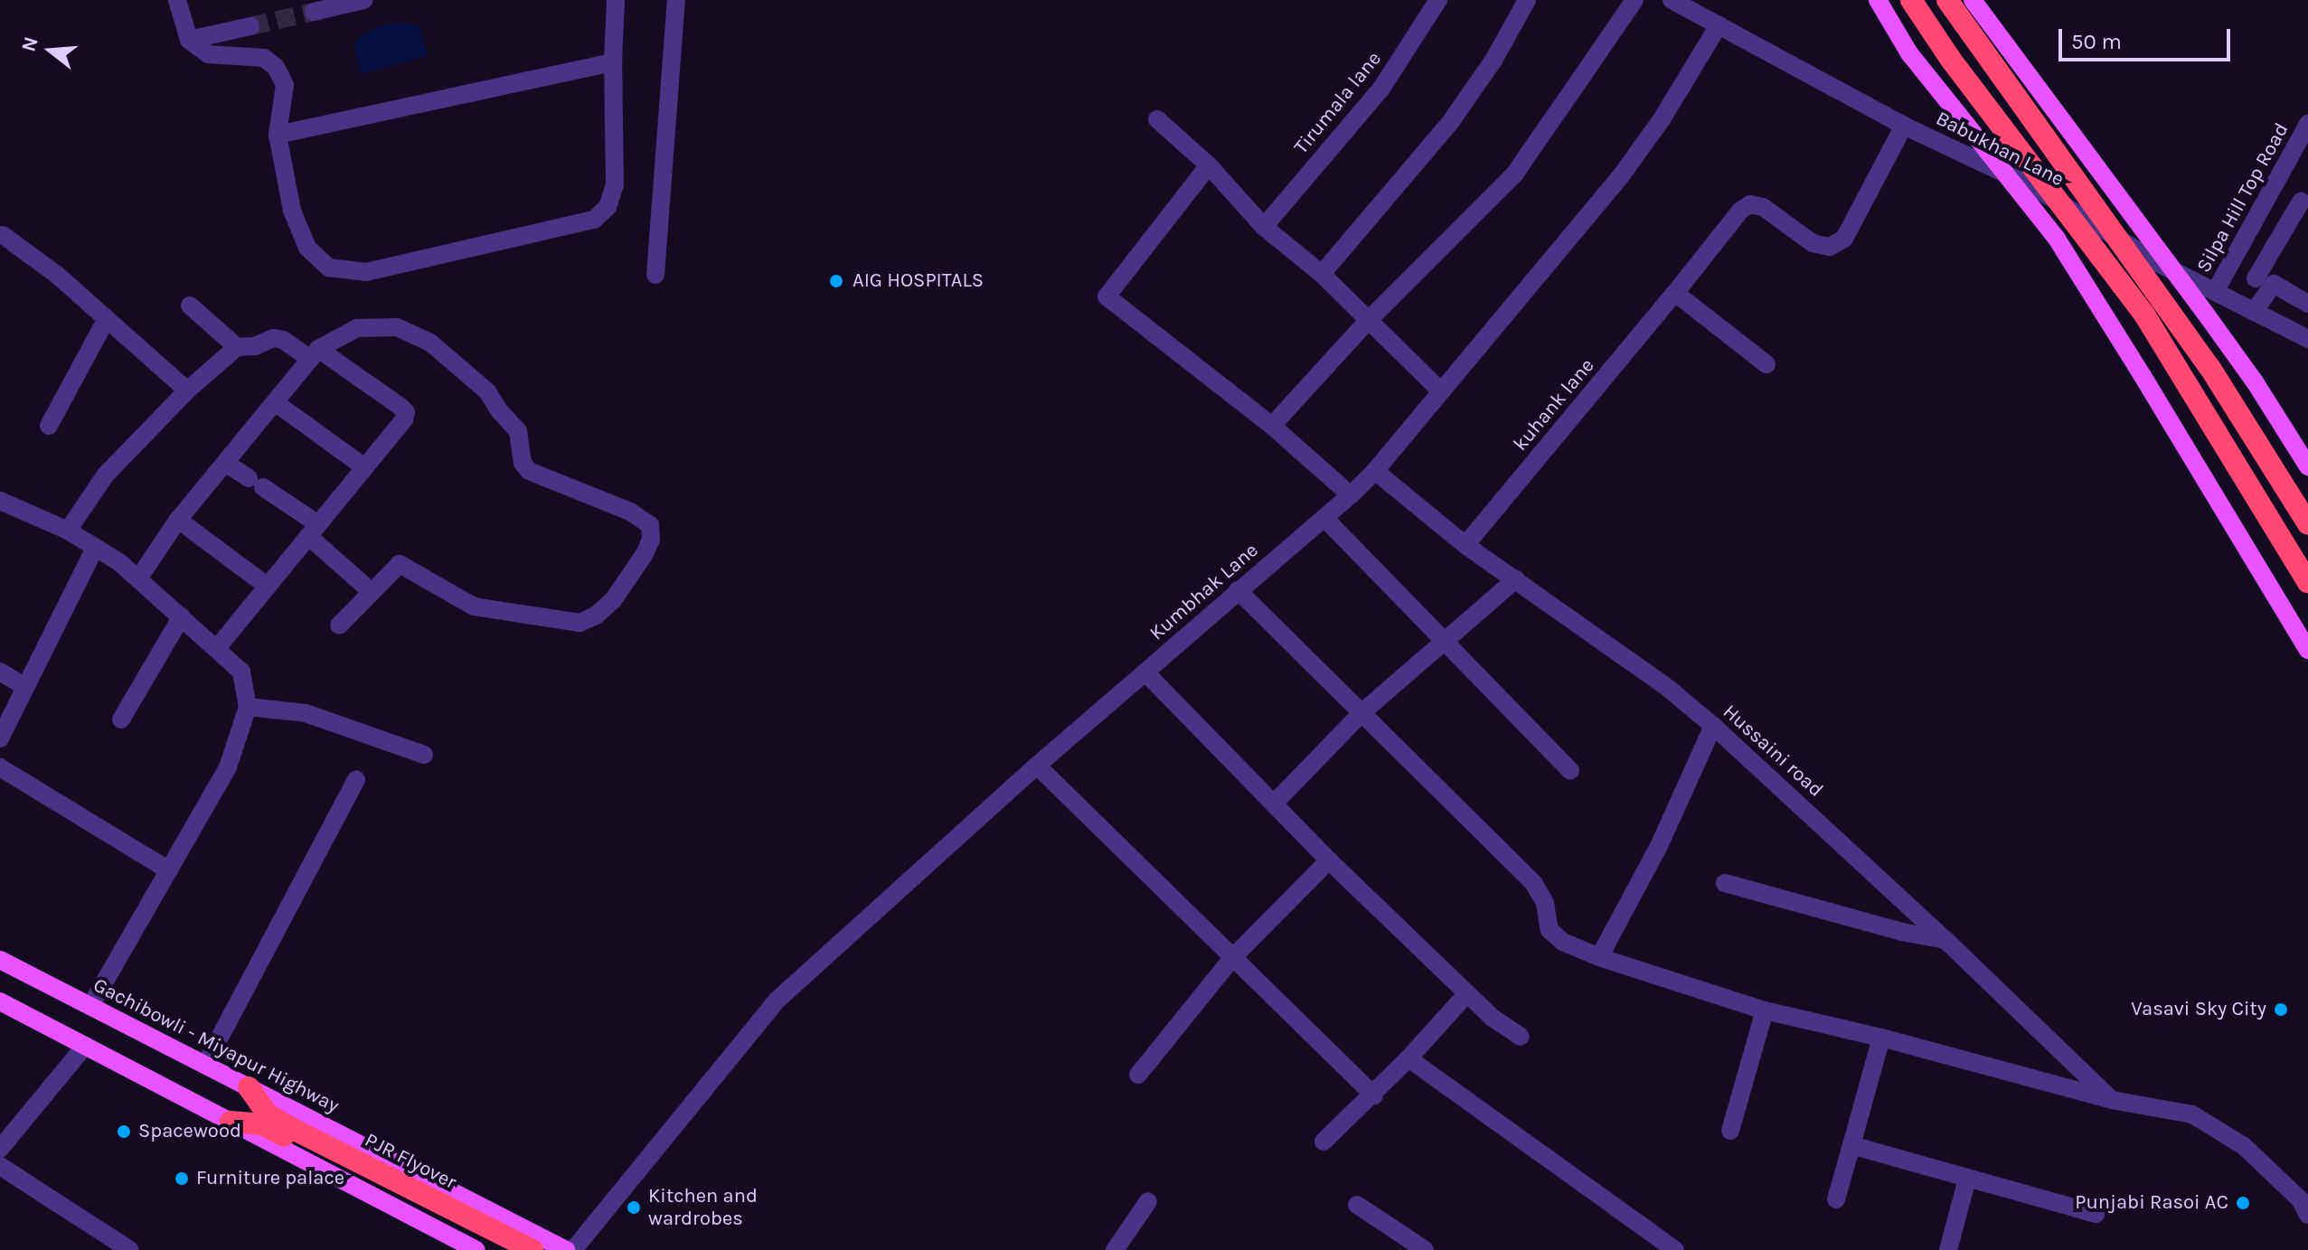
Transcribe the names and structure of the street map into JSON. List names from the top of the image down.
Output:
{
  "streets": {
    "highway": ["PJR Flyover"],
    "main road": ["Gachibowli - Miyapur Highway"],
    "street": [
      "Tirumala lane",
      "Babukhan Lane",
      "Silpa Hill Top Road",
      "kuhank lane",
      "Kumbhak Lane",
      "Hussaini road"
    ]
  },
  "crossings": [
    ["Babukhan Lane", "Silpa Hill Top Road"],
    ["Babukhan Lane", "kuhank lane"],
    ["Babukhan Lane", "Kumbhak Lane"],
    ["kuhank lane", "Hussaini road"],
    ["Kumbhak Lane", "Hussaini road"],
    ["Gachibowli - Miyapur Highway", "PJR Flyover"]
  ],
  "places": [
    "AIG HOSPITALS",
    "Vasavi Sky City",
    "Spacewood",
    "Furniture palace",
    "Punjabi Rasoi AC",
    "Kitchen and wardrobes"
  ],
  "scale_bar": "50 m",
  "north": "left"
}
